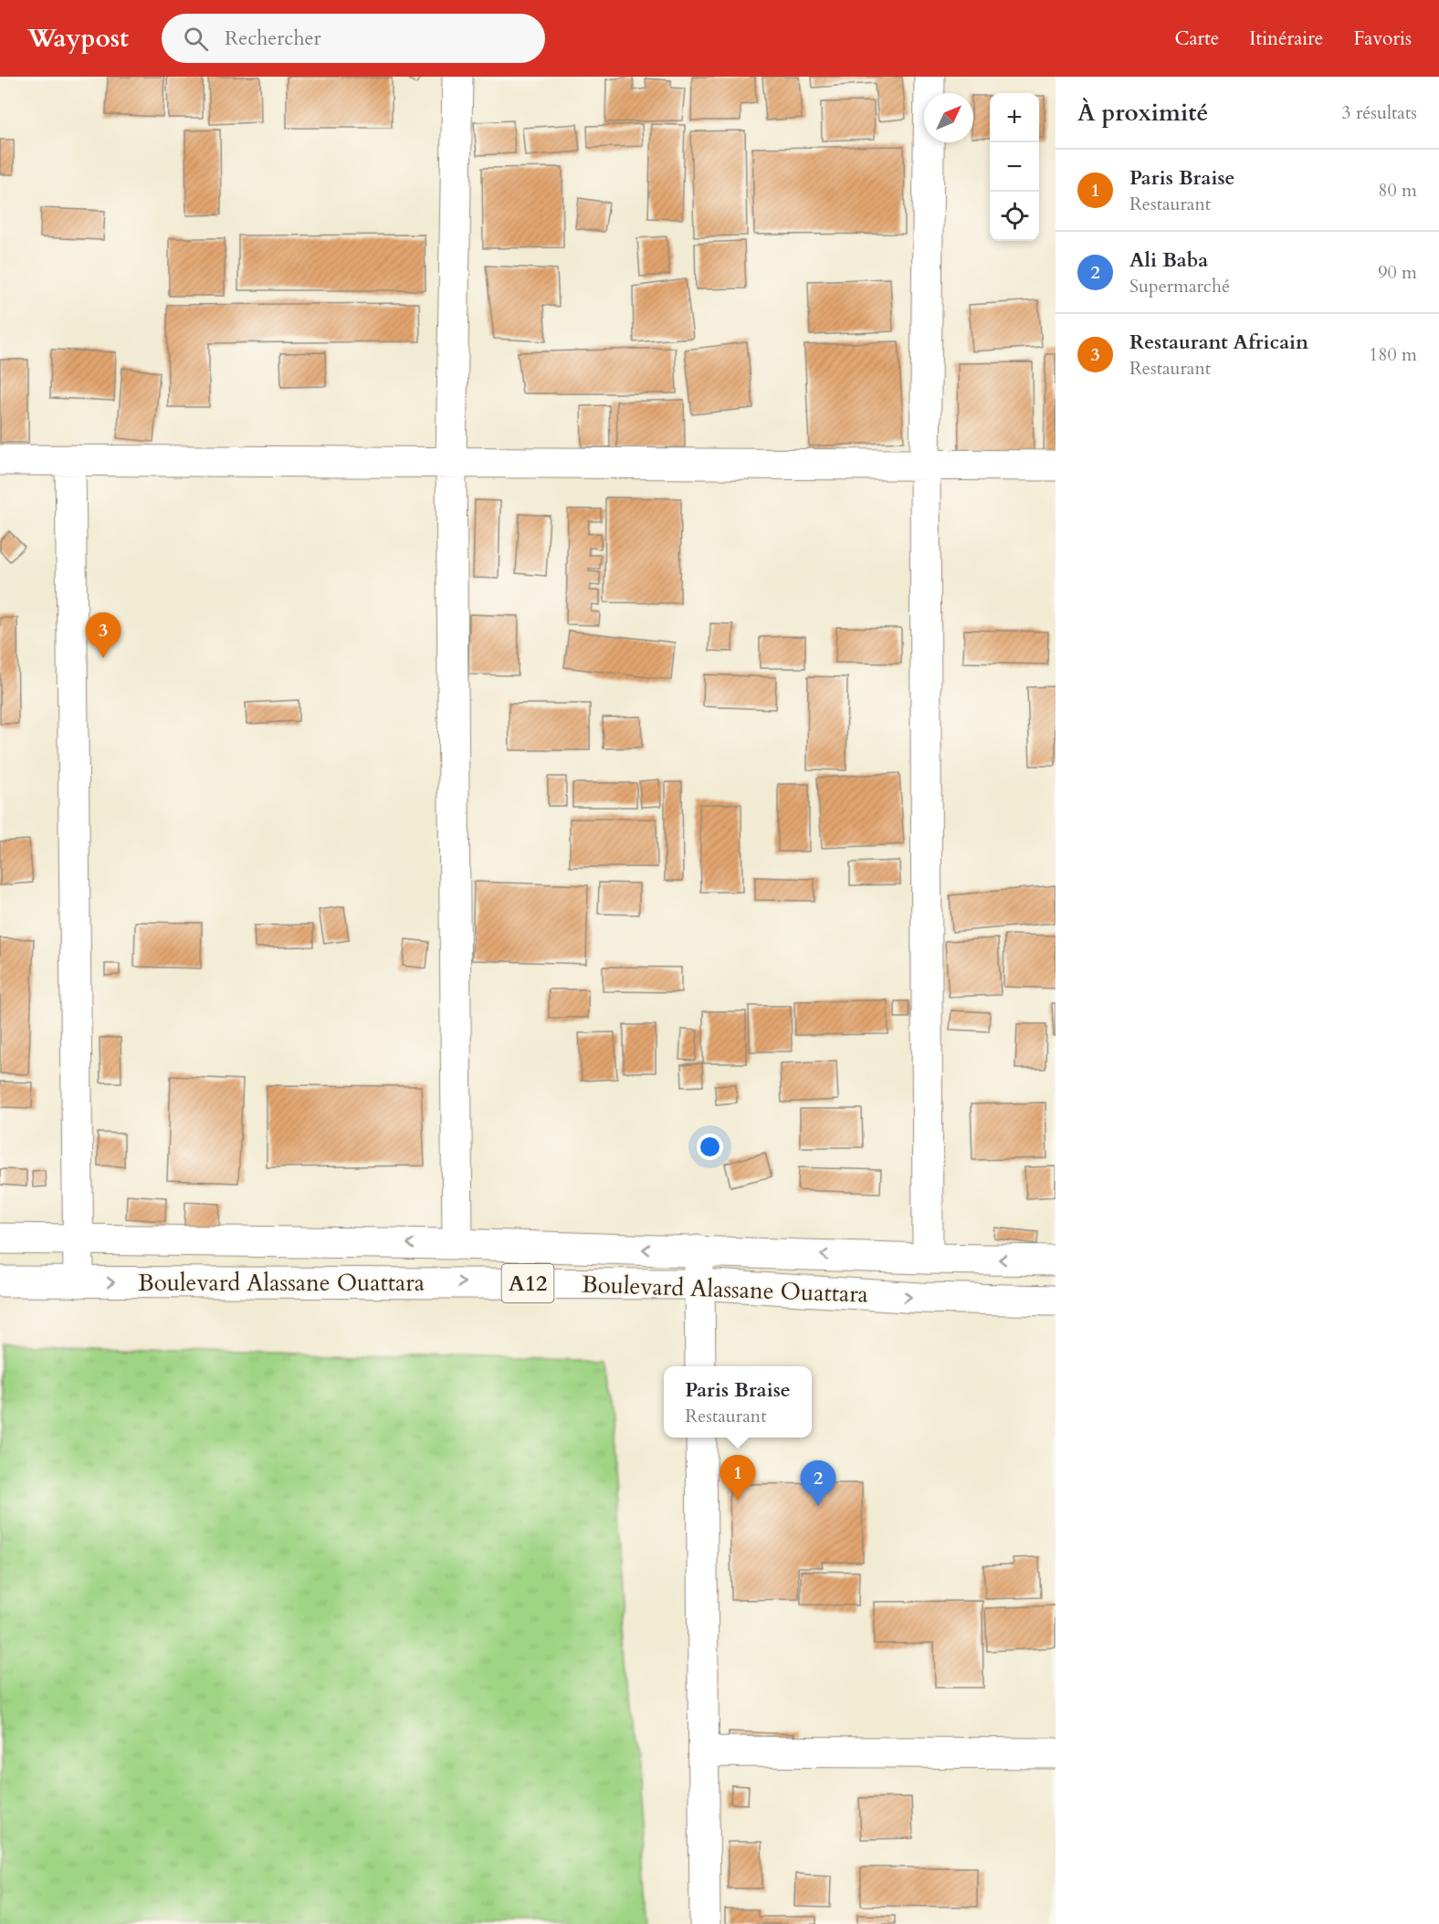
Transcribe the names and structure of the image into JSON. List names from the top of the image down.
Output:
{
  "streets": {
    "street": ["Boulevard Alassane Ouattara", "A12"]
  },
  "north": "top right",
  "page": {
    "header": "Waypost",
    "search": "Rechercher",
    "nav": ["Carte", "Itinéraire", "Favoris"],
    "heading": ["À proximité", "3 résultats"],
    "map_buttons": ["+", "−"],
    "list": [
      {
        "mark": "1",
        "name": "Paris Braise",
        "note": "Restaurant",
        "value": "80 m"
      },
      {
        "mark": "2",
        "name": "Ali Baba",
        "note": "Supermarché",
        "value": "90 m"
      },
      {
        "mark": "3",
        "name": "Restaurant Africain",
        "note": "Restaurant",
        "value": "180 m"
      }
    ],
    "pins": ["3", "1", "2"],
    "popup": ["Paris Braise", "Restaurant"]
  }
}
